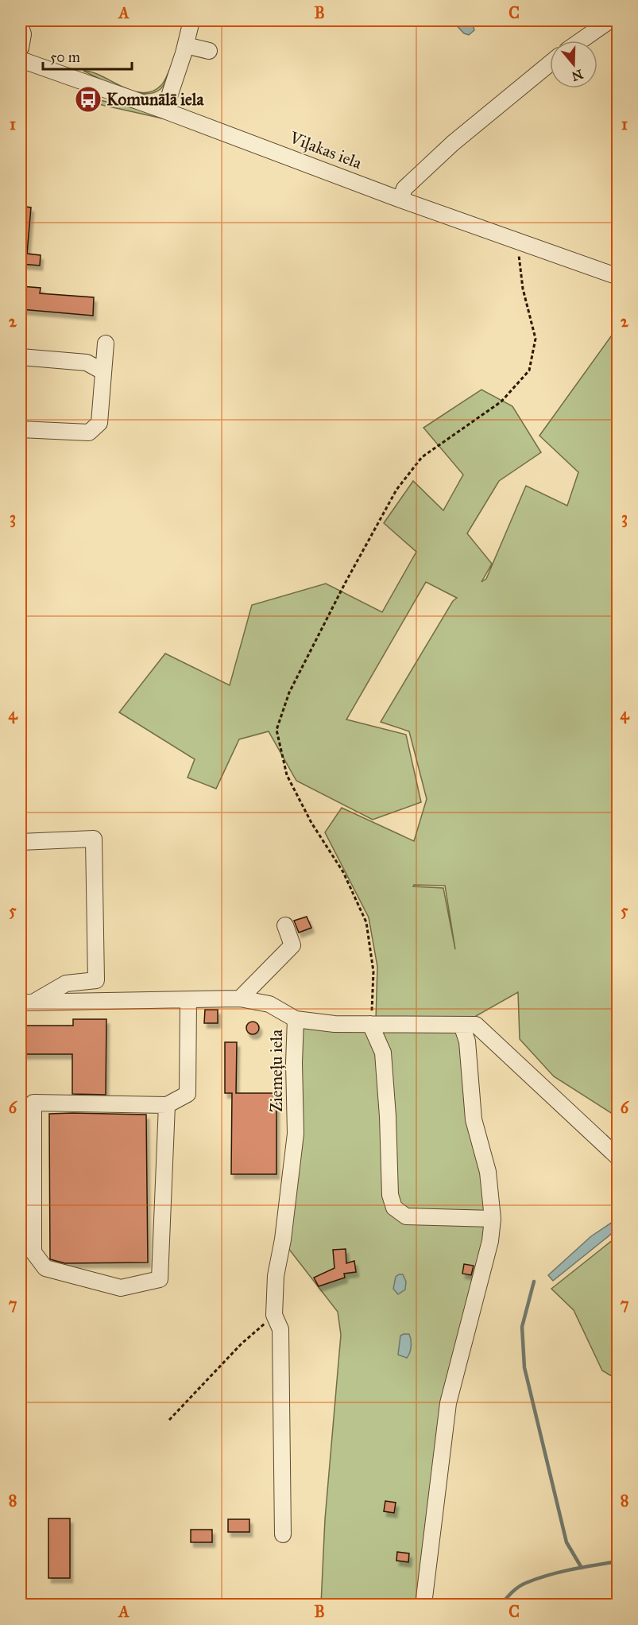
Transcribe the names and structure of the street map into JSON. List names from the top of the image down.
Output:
{
  "streets": {
    "street": ["Viļakas iela", "Ziemeļu iela"]
  },
  "places": {
    "bus stop": ["Komunālā iela"]
  },
  "scale_bar": "50 m",
  "north": "bottom",
  "grid": {
    "columns": ["A", "B", "C"],
    "rows": [
      "1",
      "2",
      "3",
      "4",
      "5",
      "6",
      "7",
      "8"
    ]
  }
}
